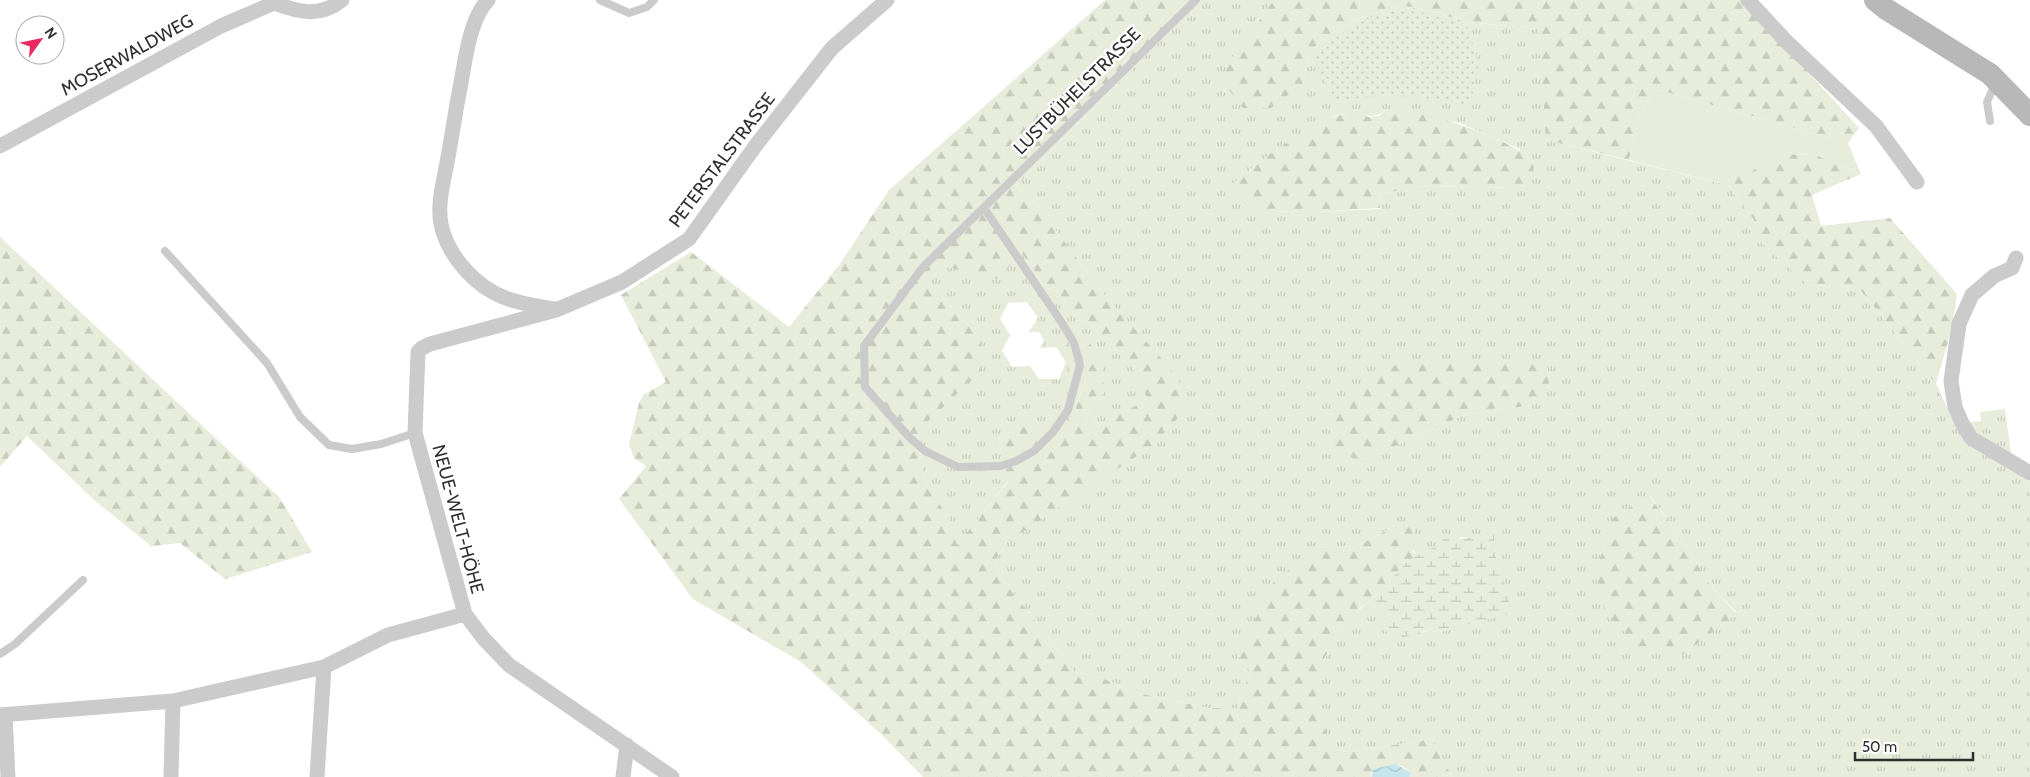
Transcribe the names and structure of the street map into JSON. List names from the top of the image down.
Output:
{
  "streets": {
    "street": ["MOSERWALDWEG", "PETERSTALSTRASSE", "NEUE-WELT-HÖHE"],
    "lane": ["LUSTBÜHELSTRASSE"]
  },
  "crossings": [
    ["PETERSTALSTRASSE", "NEUE-WELT-HÖHE"]
  ],
  "scale_bar": "50 m",
  "north": "top right"
}
